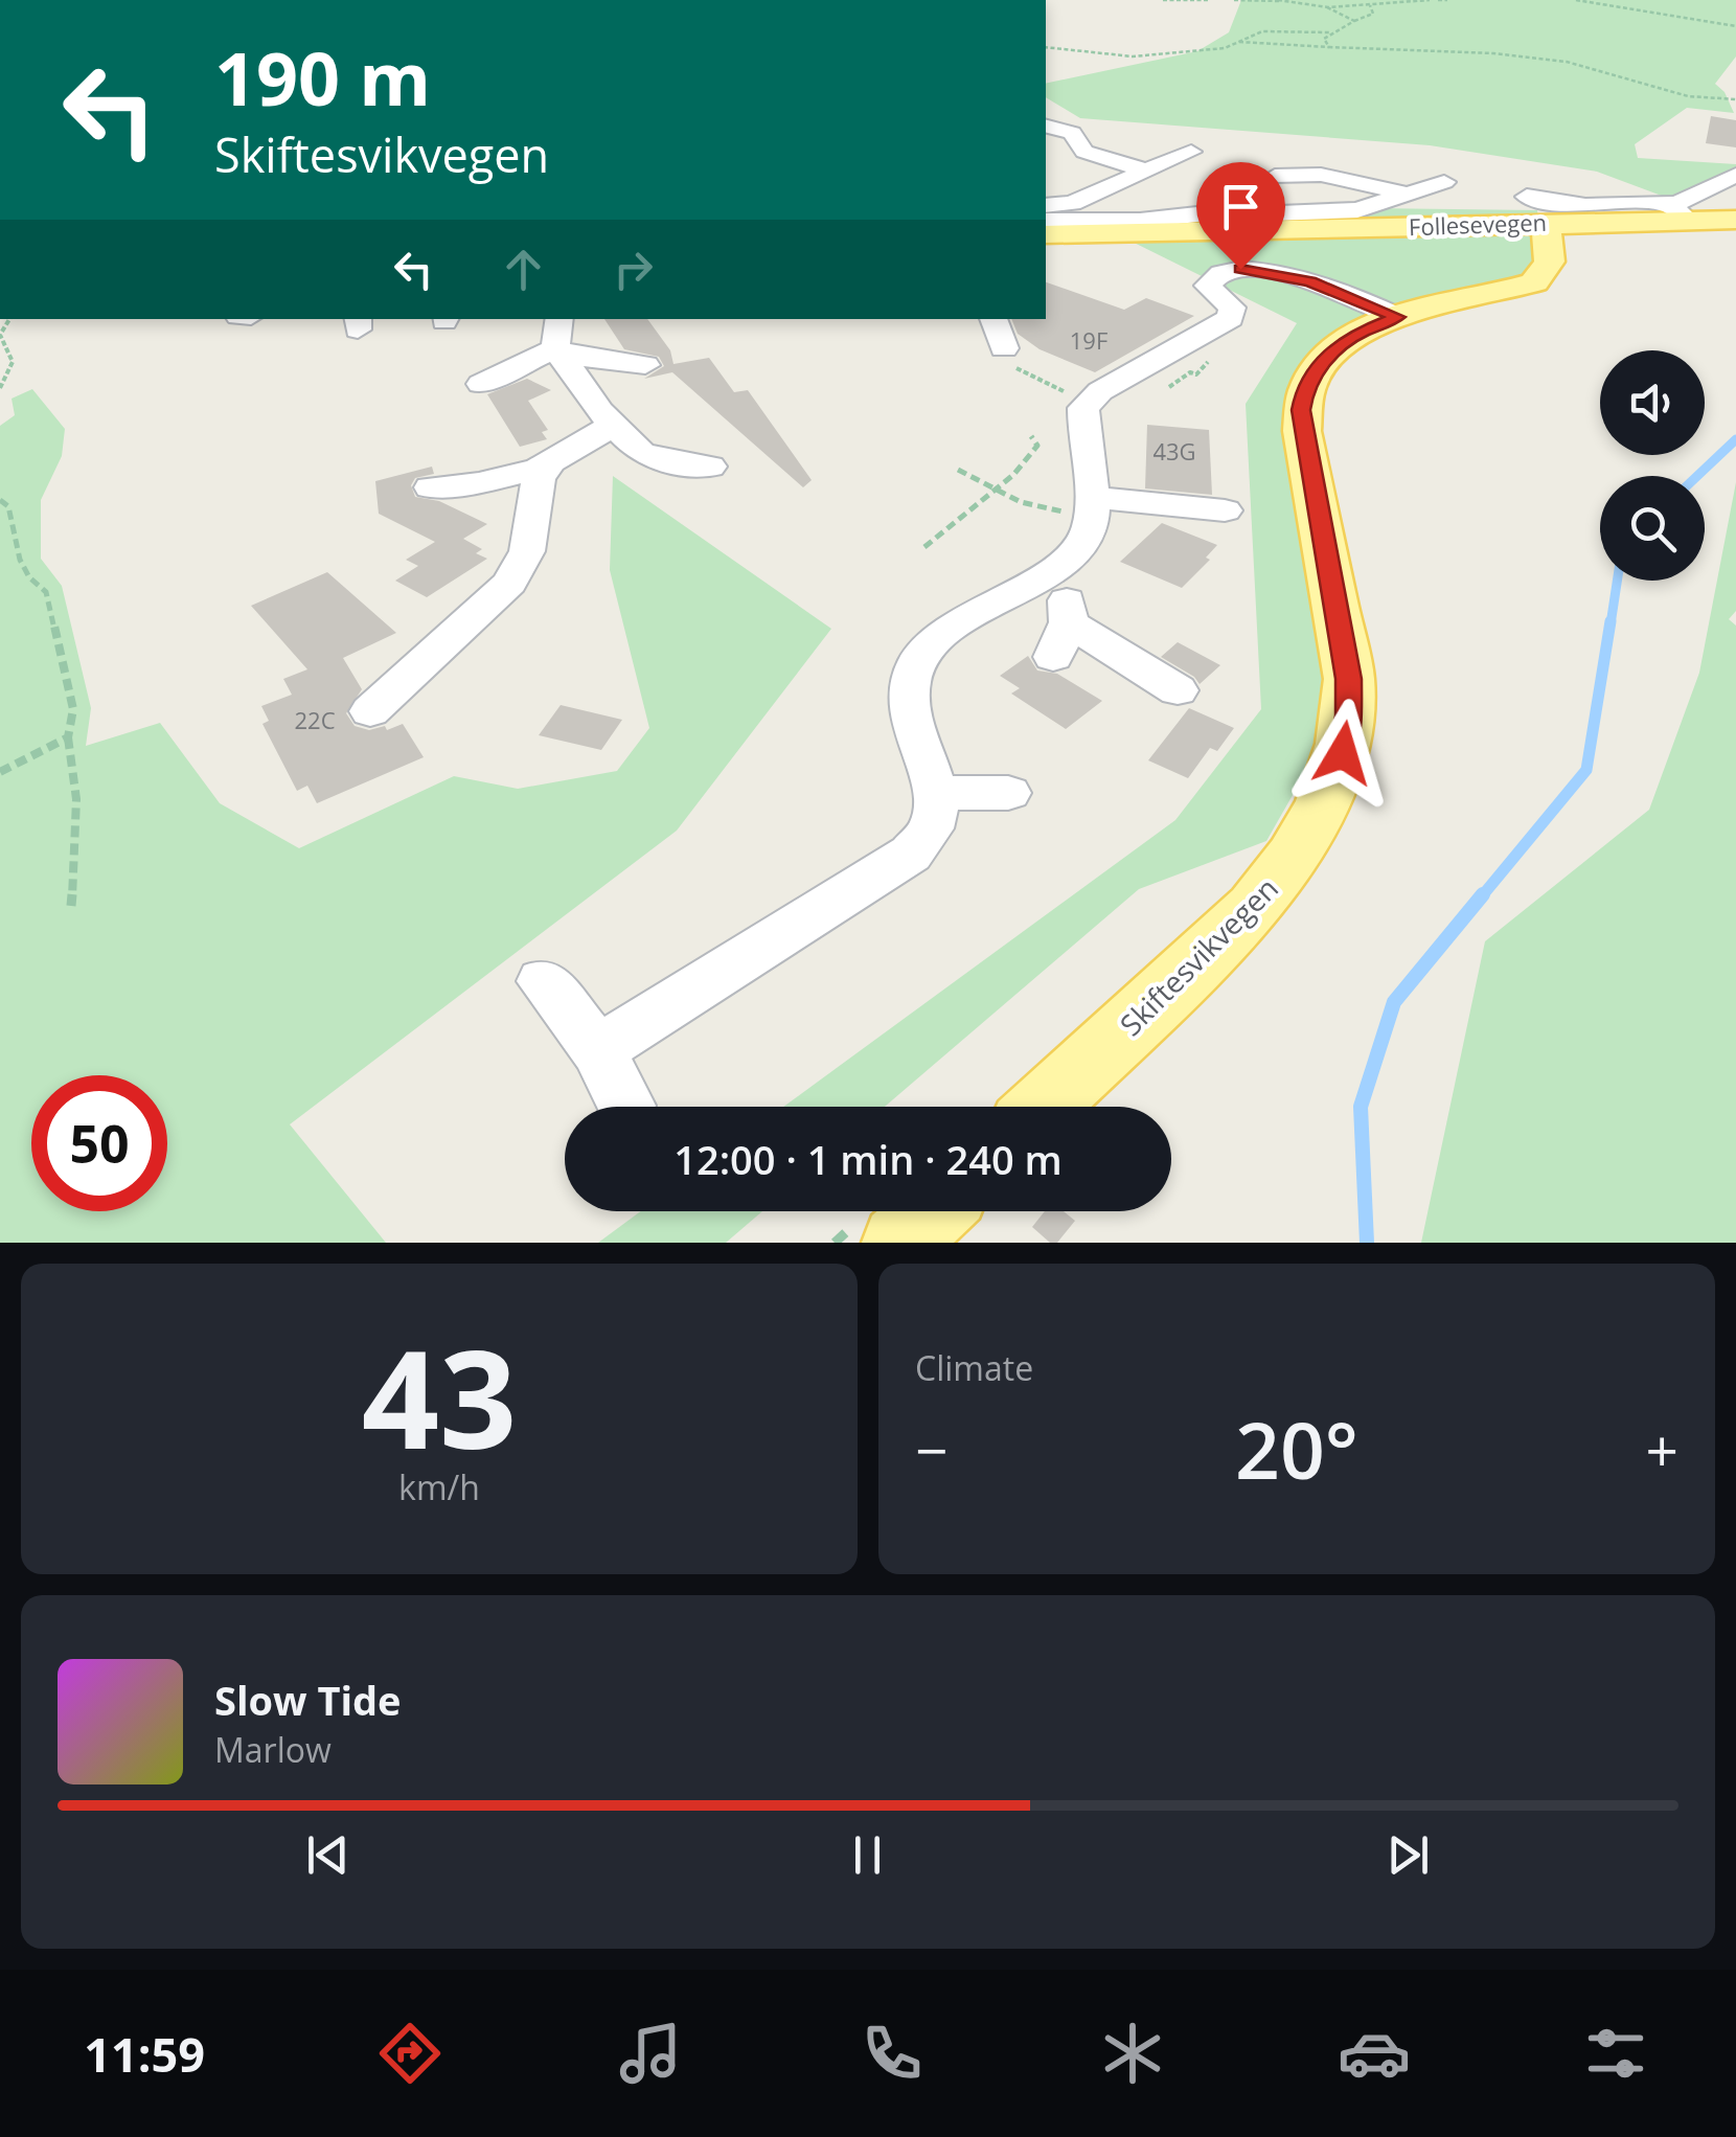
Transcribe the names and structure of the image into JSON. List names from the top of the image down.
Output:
{
  "streets": {
    "main road": ["Follesevegen", "Skiftesvikvegen"]
  },
  "crossings": [
    ["Follesevegen", "Skiftesvikvegen"]
  ],
  "house_numbers": ["19F", "43G", "22C"],
  "page": {
    "turn": ["190 m", "Skiftesvikvegen"],
    "limit": "50",
    "trip": "12:00 · 1 min · 240 m",
    "tile": [
      ["43", "km/h"],
      "Climate"
    ],
    "heat": ["−", "20°", "+"],
    "song": ["Slow Tide", "Marlow"],
    "tabs": "11:59"
  }
}
